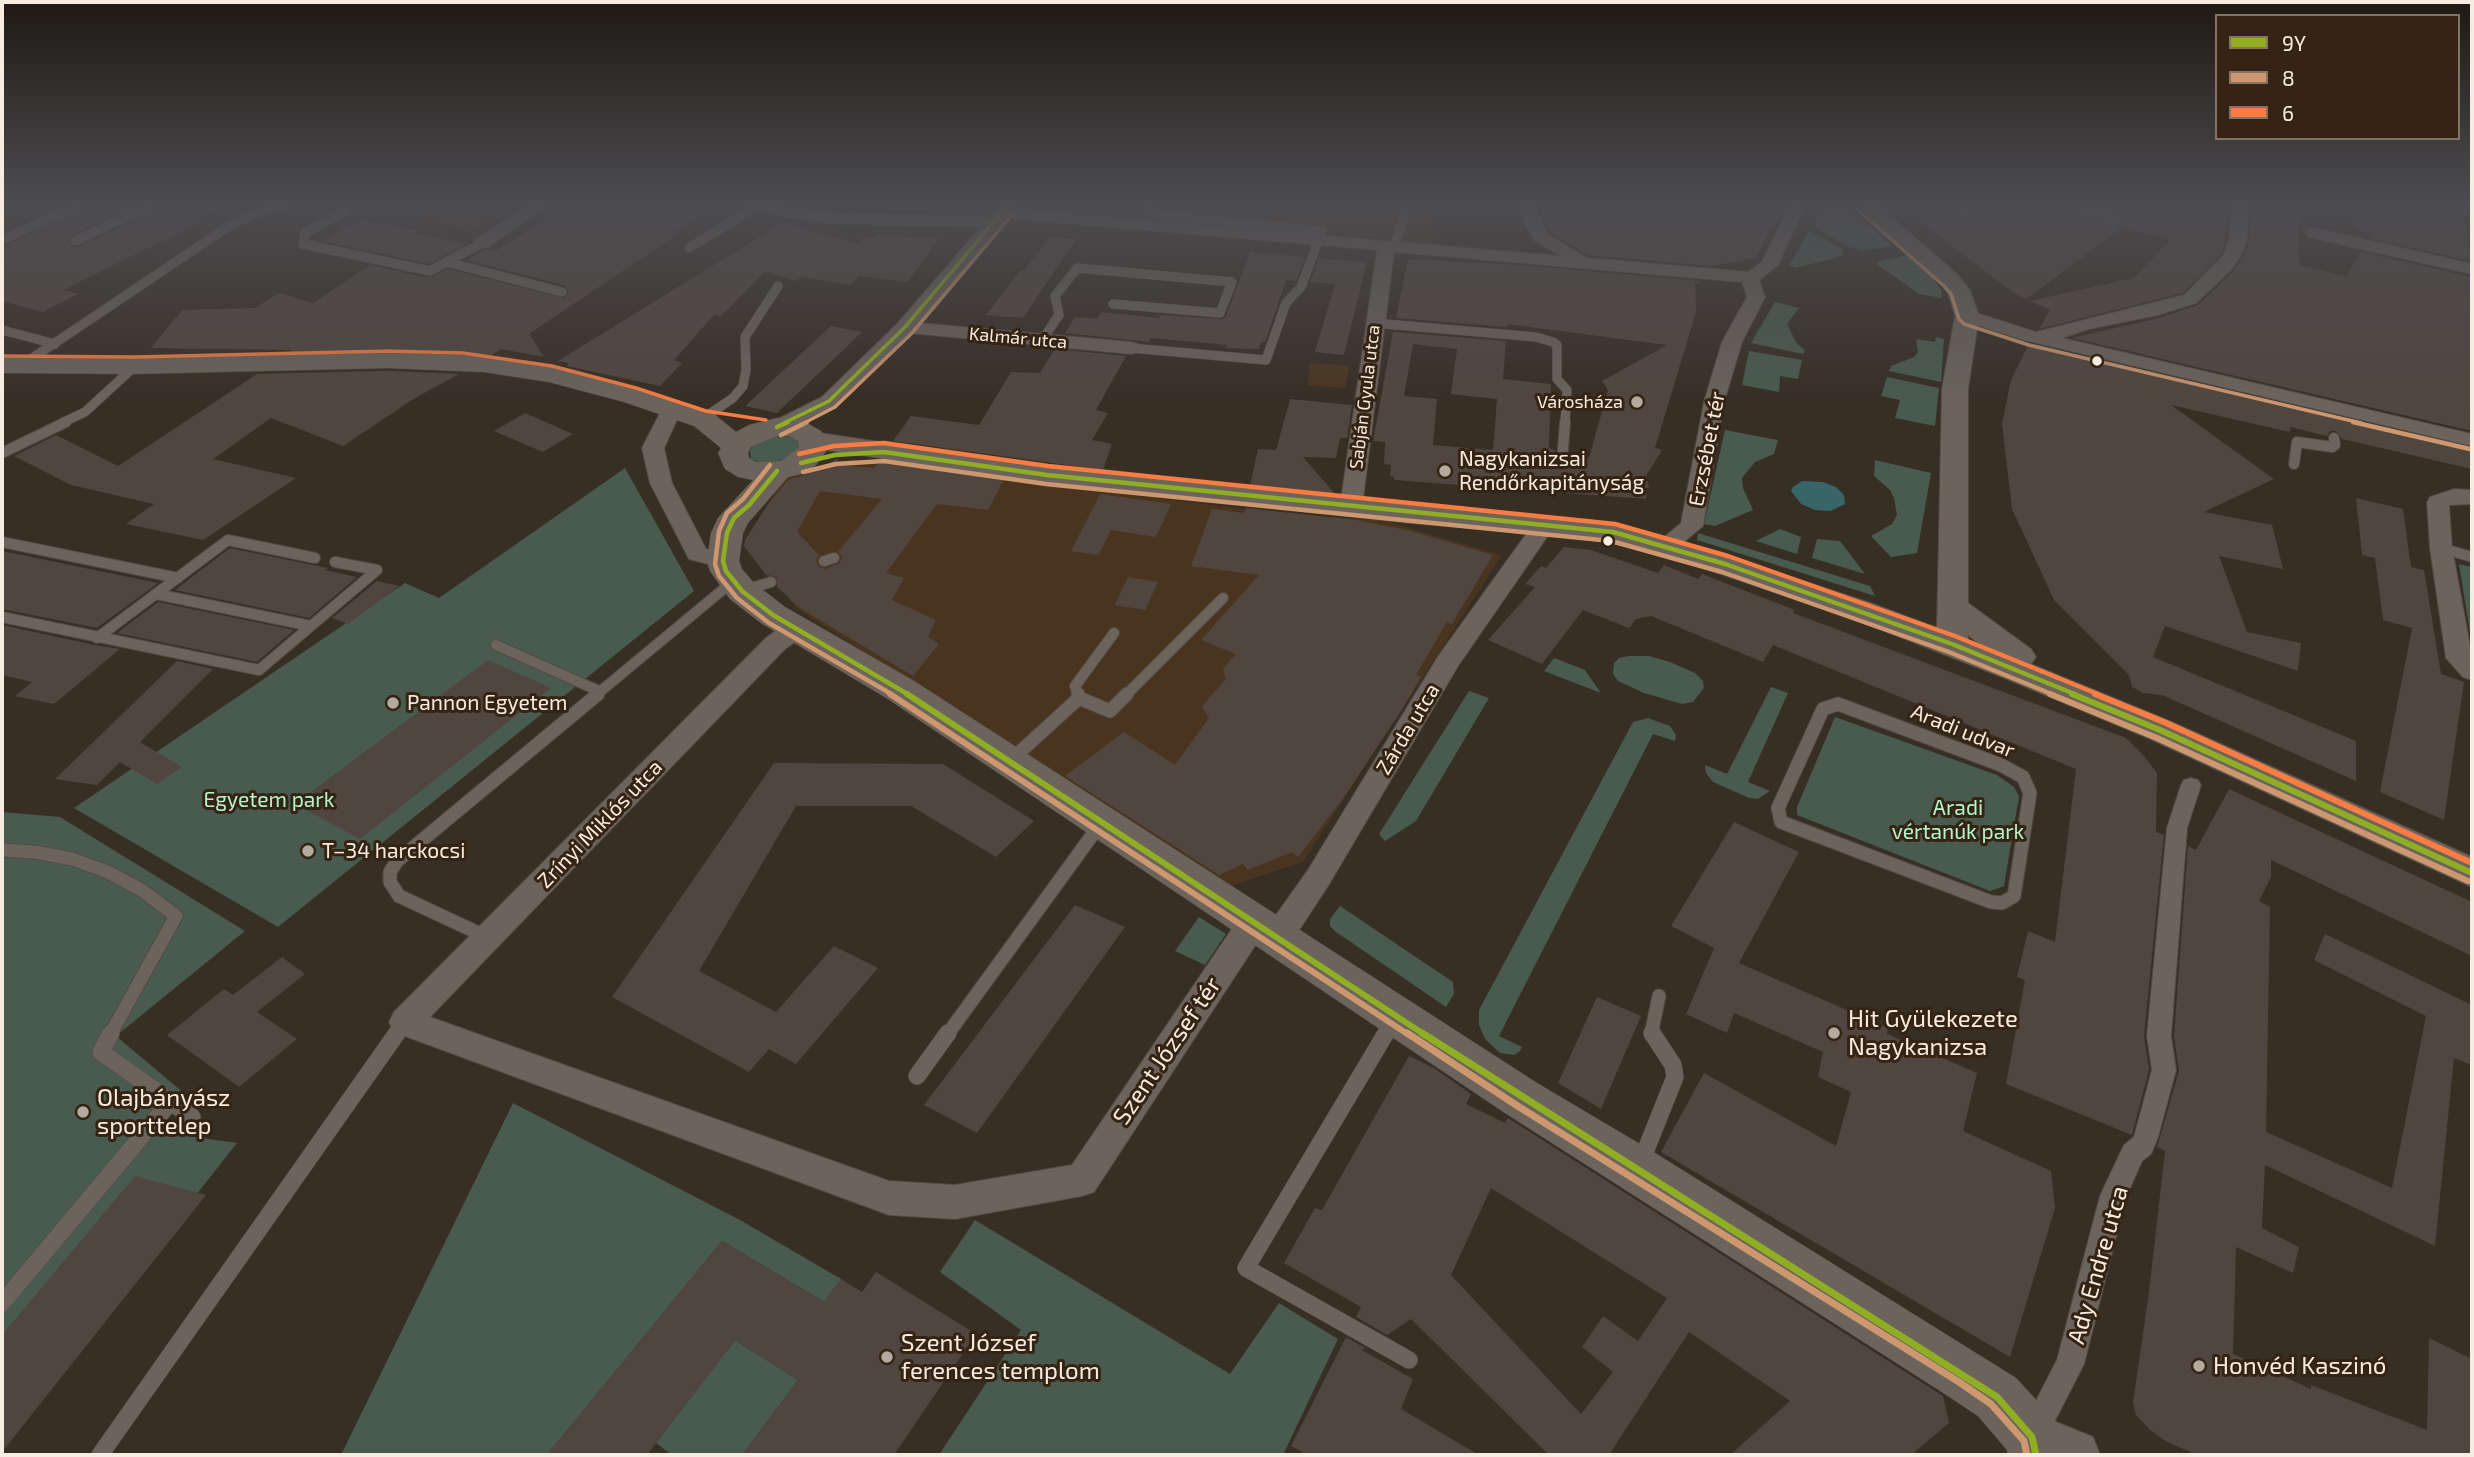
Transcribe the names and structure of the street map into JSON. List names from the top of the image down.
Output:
{
  "streets": {
    "street": [
      "Kalmár utca",
      "Sabján Gyula utca",
      "Erzsébet tér",
      "Zárda utca",
      "Zrínyi Miklós utca",
      "Szent József tér",
      "Ady Endre utca"
    ],
    "lane": ["Aradi udvar"]
  },
  "crossings": [
    ["Zárda utca", "Szent József tér"],
    ["Zrínyi Miklós utca", "Szent József tér"]
  ],
  "parks": ["Egyetem park", "Aradi vértanúk park"],
  "places": [
    "Városháza",
    "Nagykanizsai Rendőrkapitányság",
    "Pannon Egyetem",
    "T–34 harckocsi",
    "Hit Gyülekezete Nagykanizsa",
    "Olajbányász sporttelep",
    "Szent József ferences templom",
    "Honvéd Kaszinó"
  ],
  "lines": ["transit line 9Y", "transit line 8", "transit line 6"],
  "legend": ["9Y", "8", "6"]
}
